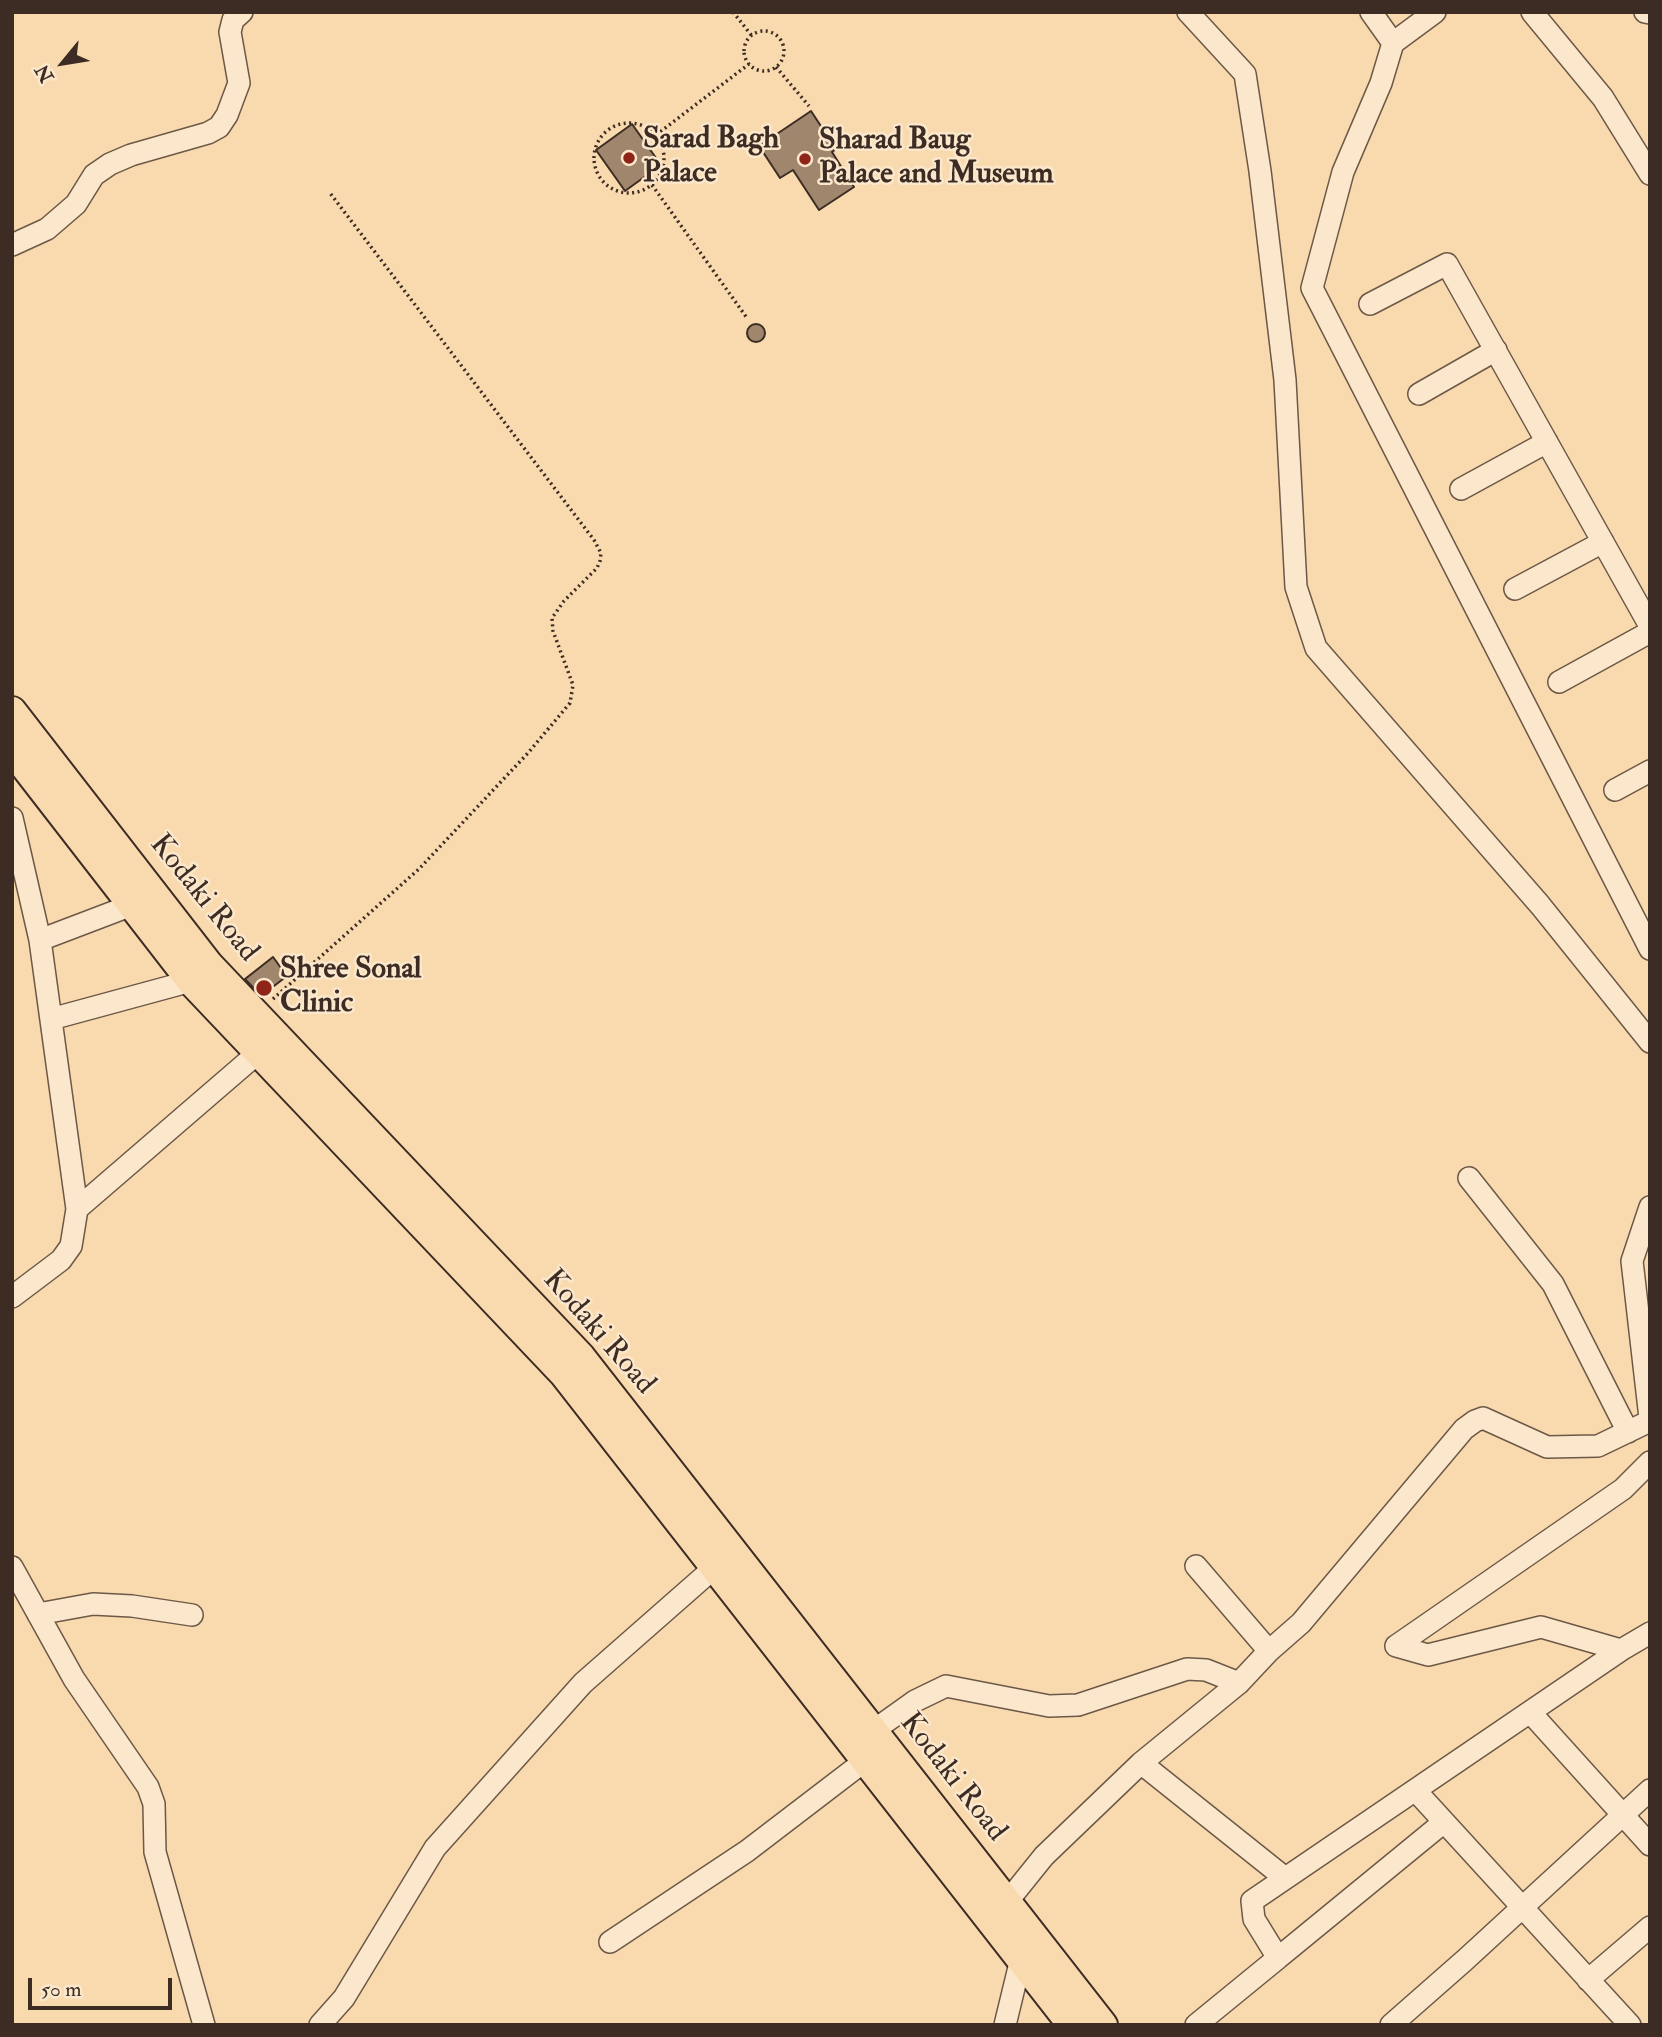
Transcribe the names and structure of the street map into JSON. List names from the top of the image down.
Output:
{
  "streets": {
    "main road": ["Kodaki Road"]
  },
  "places": ["Sarad Bagh Palace", "Sharad Baug Palace and Museum", "Shree Sonal Clinic"],
  "scale_bar": "50 m",
  "north": "bottom left"
}
